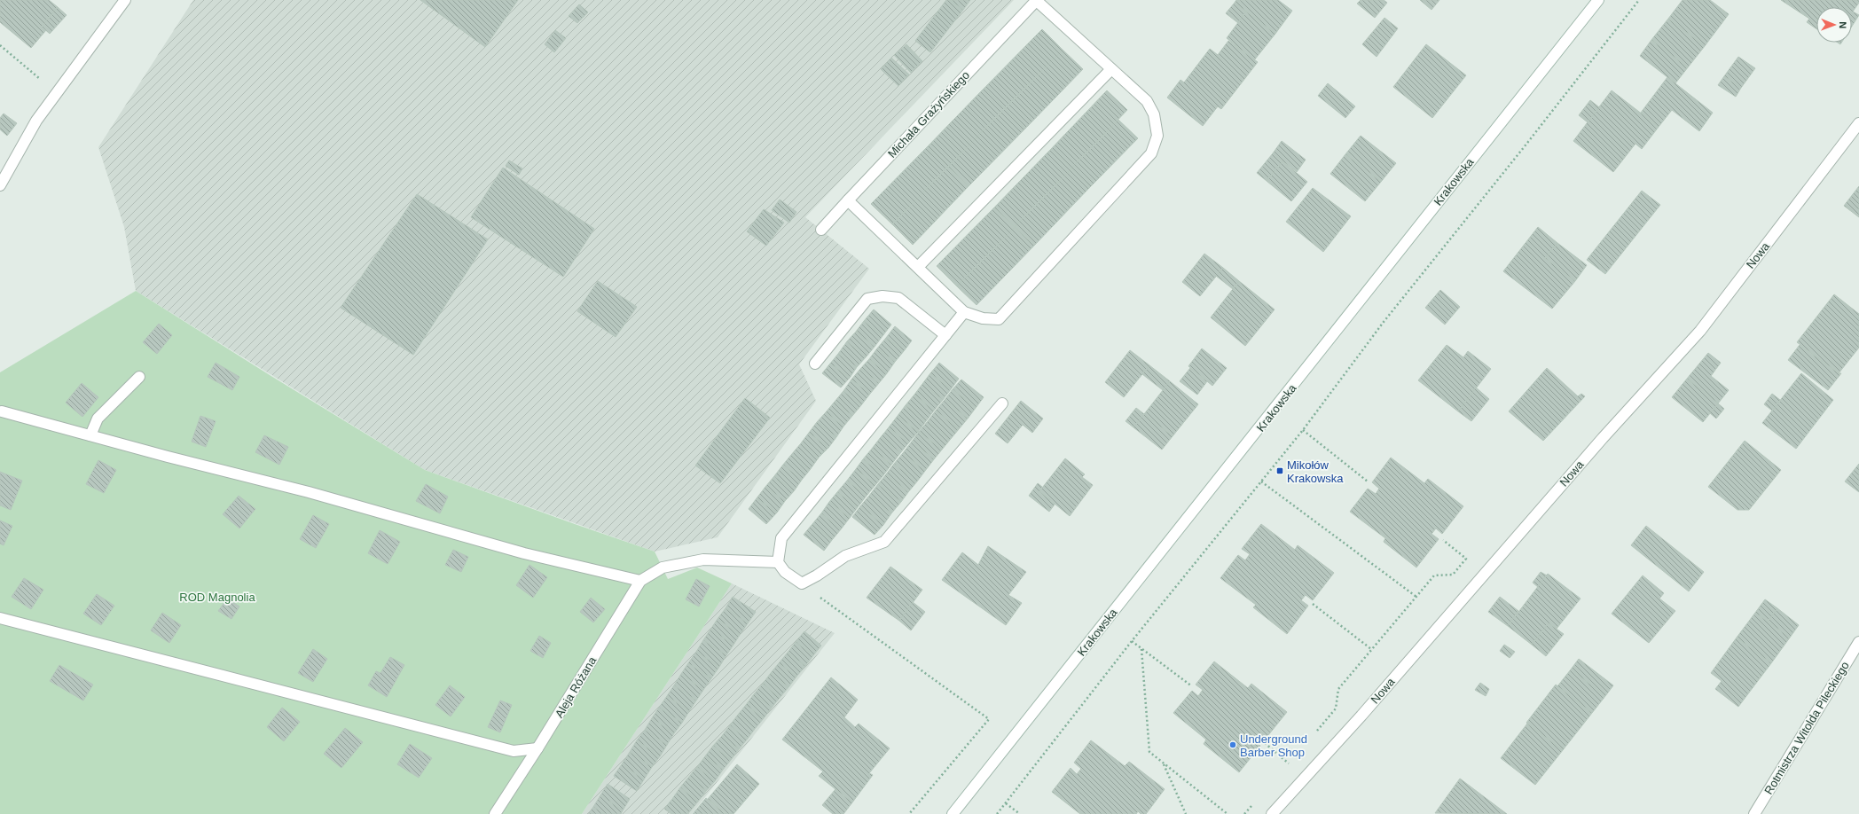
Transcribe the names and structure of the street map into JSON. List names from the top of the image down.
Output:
{
  "streets": {
    "street": [
      "Michała Grażyńskiego",
      "Krakowska",
      "Nowa",
      "Aleja Różana",
      "Rotmistrza Witolda Pileckiego"
    ]
  },
  "parks": ["ROD Magnolia"],
  "places": {
    "transit": ["Mikołów Krakowska"],
    "other": ["Underground Barber Shop"]
  },
  "north": "right"
}
